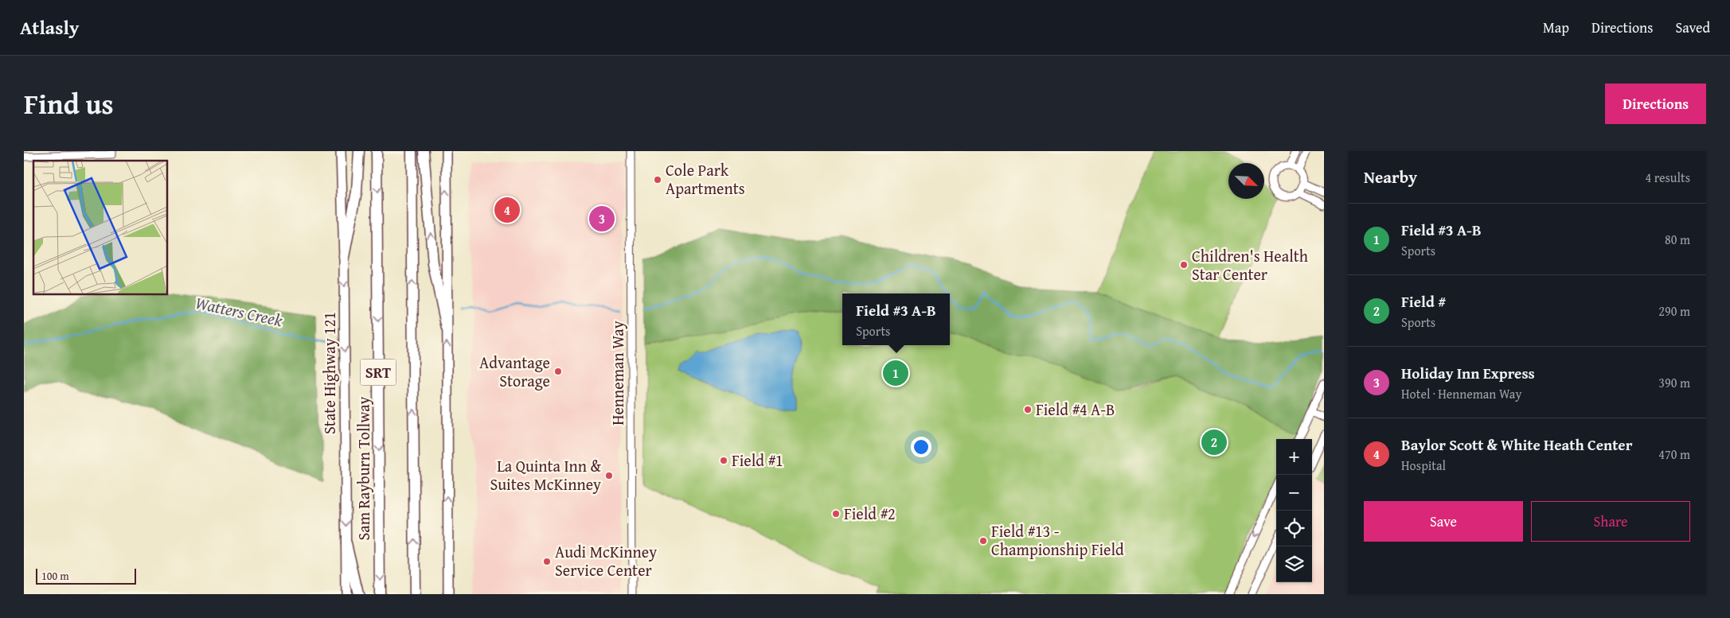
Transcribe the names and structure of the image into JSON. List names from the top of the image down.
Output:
{
  "streets": {
    "highway": ["SRT", "Sam Rayburn Tollway"],
    "main road": ["State Highway 121"],
    "street": ["Henneman Way"]
  },
  "one_way": ["State Highway 121"],
  "water": ["Watters Creek"],
  "places": [
    "Cole Park Apartments",
    "Children's Health Star Center",
    "Advantage Storage",
    "Field #4 A-B",
    "Field #1",
    "La Quinta Inn & Suites McKinney",
    "Field #2",
    "Field #13 - Championship Field",
    "Audi McKinney Service Center"
  ],
  "scale_bar": "100 m",
  "north": "bottom right",
  "page": {
    "header": "Atlasly",
    "nav": ["Map", "Directions", "Saved"],
    "title": "Find us",
    "buttons": [
      "Directions",
      ["Save", "Share"]
    ],
    "heading": ["Nearby", "4 results"],
    "pins": [
      "4",
      "3",
      "1",
      "2"
    ],
    "list": [
      {
        "mark": "1",
        "name": "Field #3 A-B",
        "note": "Sports",
        "value": "80 m"
      },
      {
        "mark": "2",
        "name": "Field #",
        "note": "Sports",
        "value": "290 m"
      },
      {
        "mark": "3",
        "name": "Holiday Inn Express",
        "note": "Hotel · Henneman Way",
        "value": "390 m"
      },
      {
        "mark": "4",
        "name": "Baylor Scott & White Heath Center",
        "note": "Hospital",
        "value": "470 m"
      }
    ],
    "popup": ["Field #3 A-B", "Sports"],
    "map_buttons": ["+", "−"],
    "scale": "100 m"
  }
}
